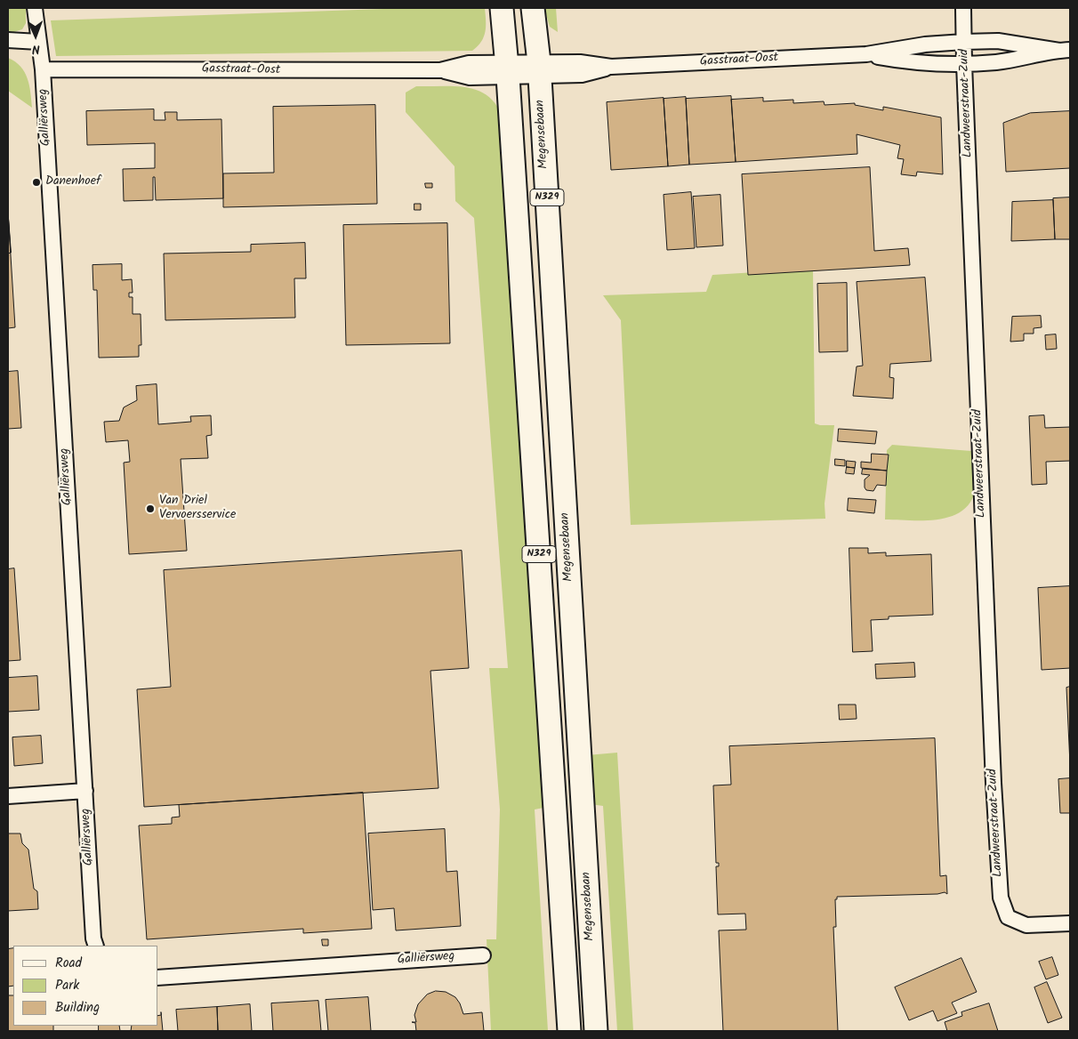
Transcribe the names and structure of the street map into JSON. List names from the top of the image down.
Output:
{
  "streets": {
    "main road": ["Megensebaan", "N329"],
    "street": ["Gasstraat-Oost", "Landweerstraat-Zuid", "Galliërsweg"]
  },
  "crossings": [
    ["Gasstraat-Oost", "Landweerstraat-Zuid"],
    ["Gasstraat-Oost", "Galliërsweg"],
    ["Gasstraat-Oost", "Megensebaan"],
    ["Gasstraat-Oost", "N329"],
    ["Megensebaan", "N329"]
  ],
  "places": ["Danenhoef", "Van Driel Vervoersservice"],
  "legend": ["Road", "Park", "Building"],
  "north": "bottom"
}
